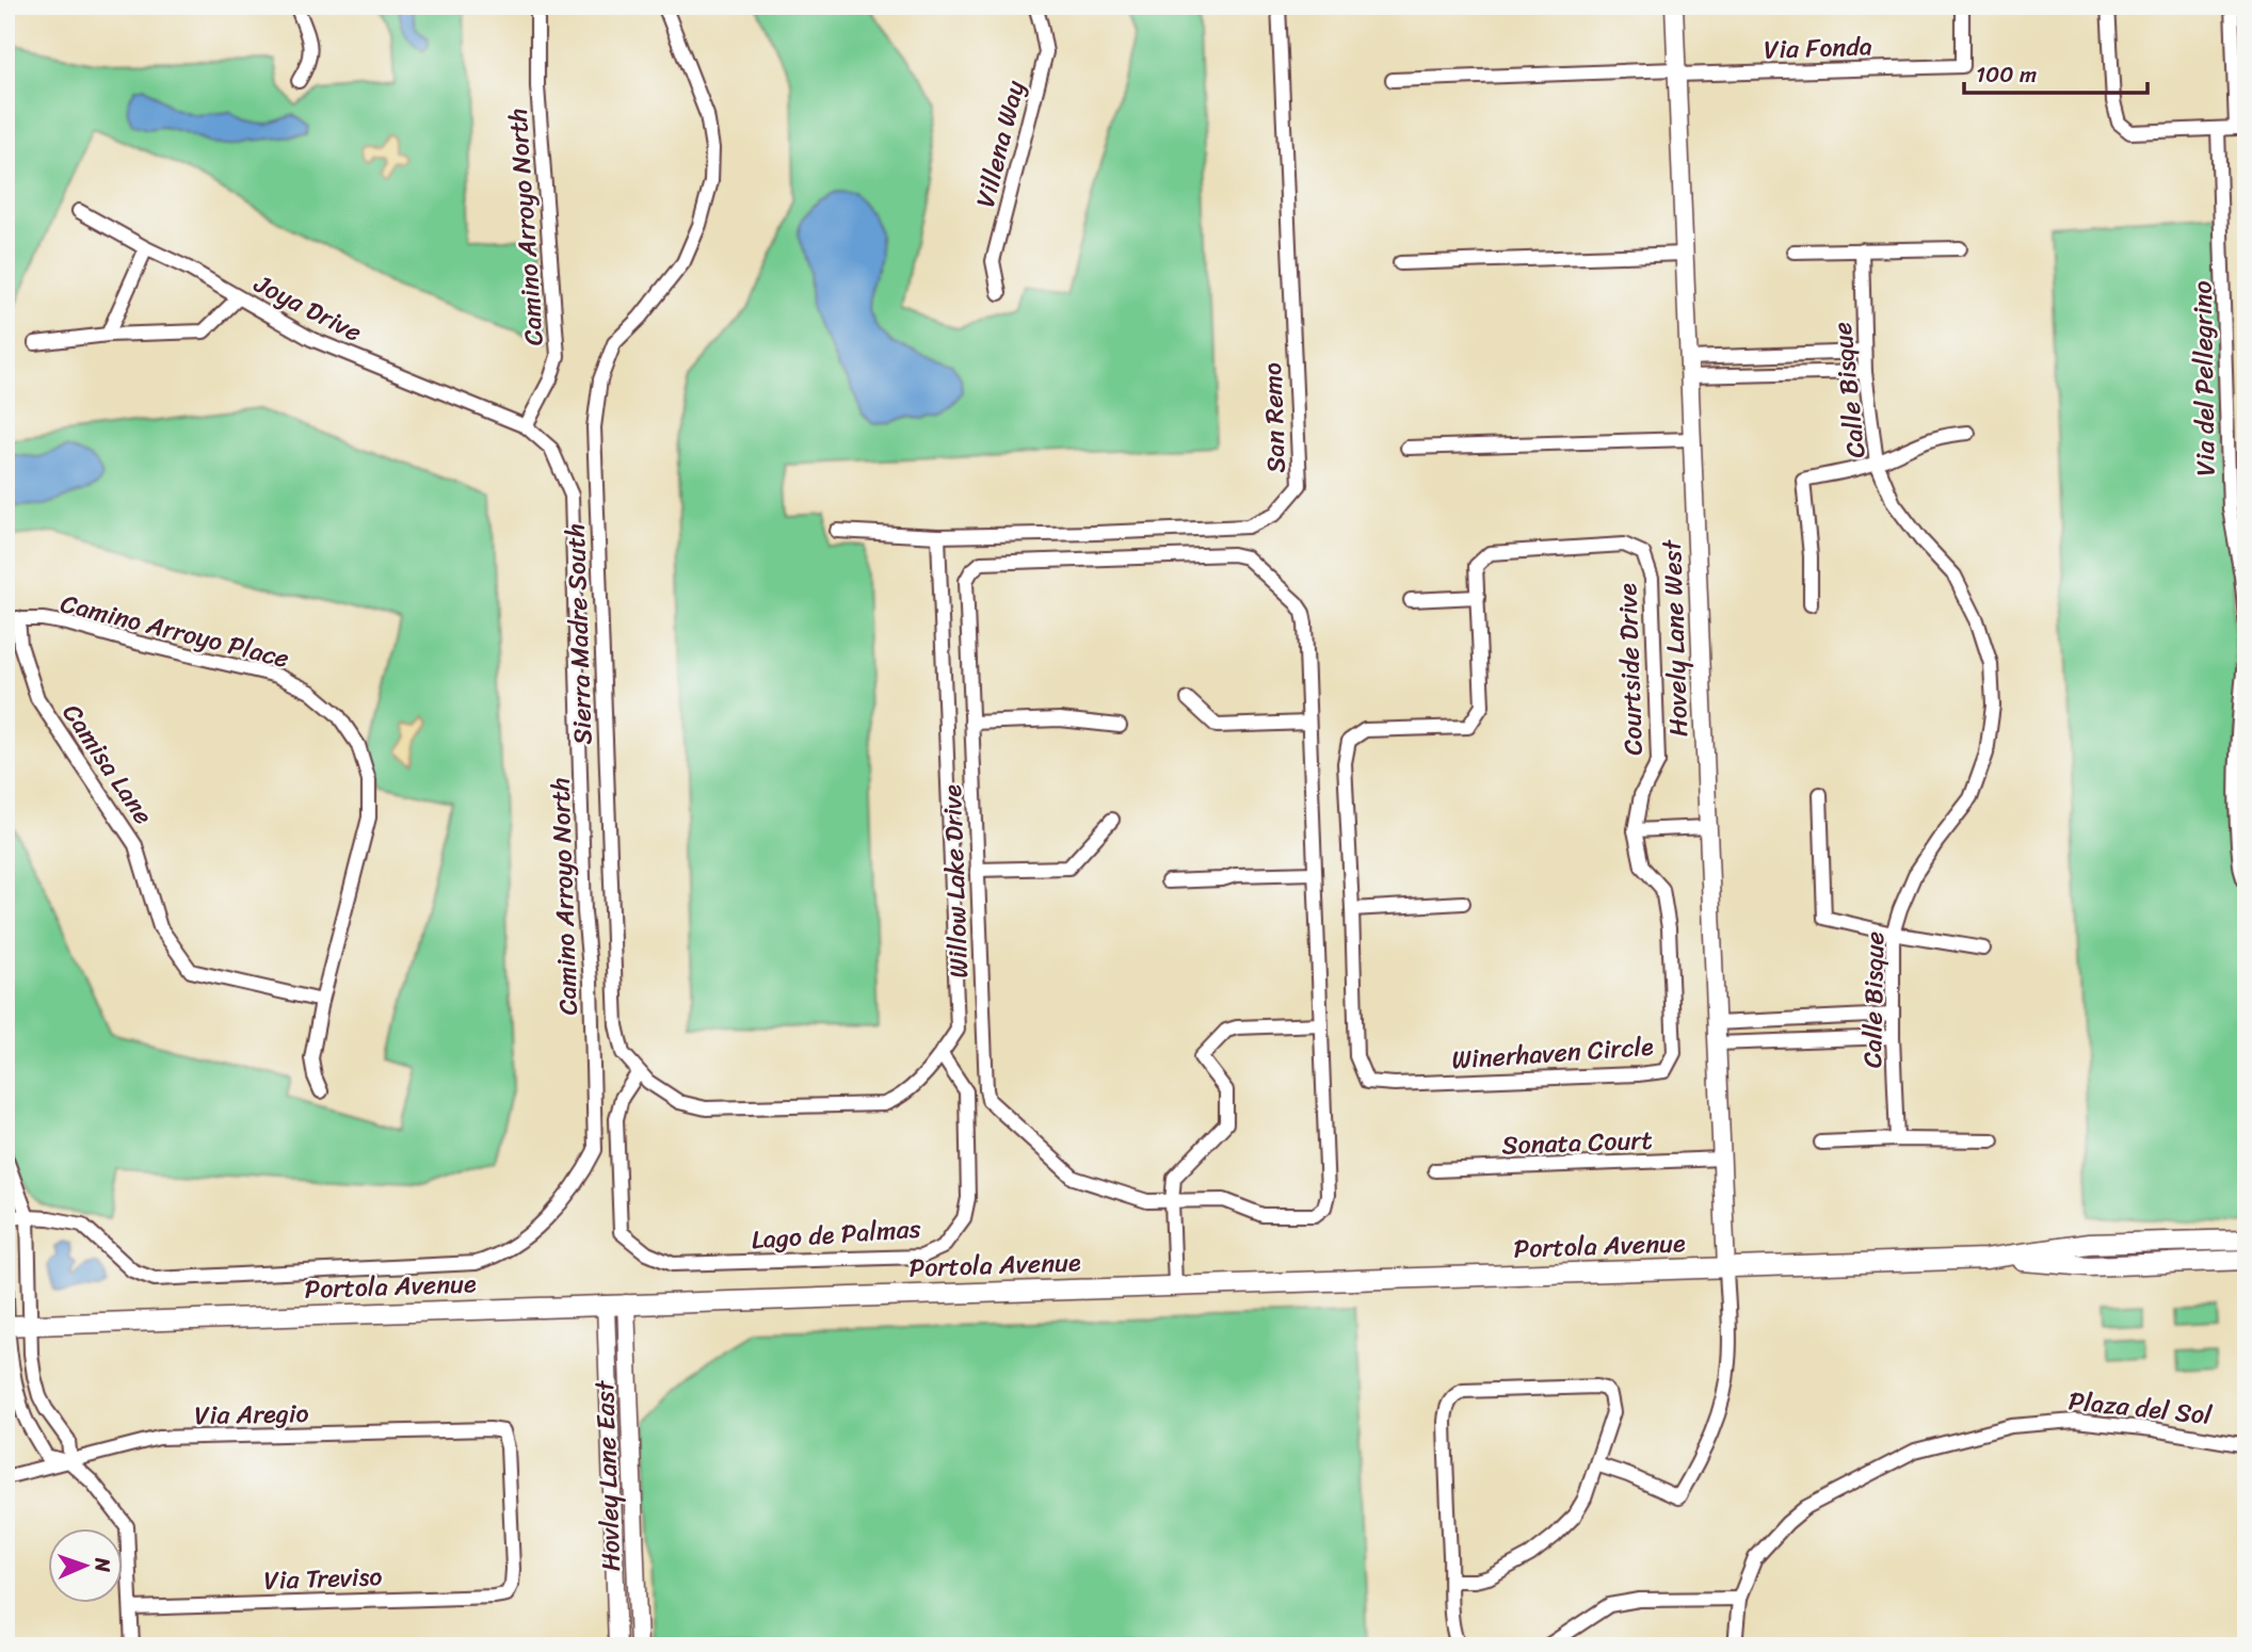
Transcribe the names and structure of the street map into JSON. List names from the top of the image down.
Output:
{
  "streets": {
    "main road": ["Portola Avenue"],
    "street": [
      "Via Fonda",
      "Villena Way",
      "Camino Arroyo North",
      "Joya Drive",
      "Via del Pellegrino",
      "Calle Bisque",
      "San Remo",
      "Camino Arroyo Place",
      "Sierra Madre South",
      "Hovely Lane West",
      "Courtside Drive",
      "Camisa Lane",
      "Willow Lake Drive",
      "Winerhaven Circle",
      "Sonata Court",
      "Lago de Palmas",
      "Plaza del Sol",
      "Via Aregio",
      "Hovley Lane East",
      "Via Treviso"
    ]
  },
  "crossings": [
    ["Via Fonda", "Hovely Lane West"],
    ["Camino Arroyo North", "Joya Drive"],
    ["Camino Arroyo Place", "Camisa Lane"],
    ["Sierra Madre South", "Lago de Palmas"],
    ["Hovely Lane West", "Sonata Court"],
    ["Hovely Lane West", "Portola Avenue"],
    ["Courtside Drive", "Winerhaven Circle"],
    ["Portola Avenue", "Hovley Lane East"],
    ["Via Aregio", "Via Treviso"]
  ],
  "scale_bar": "100 m",
  "north": "right"
}
